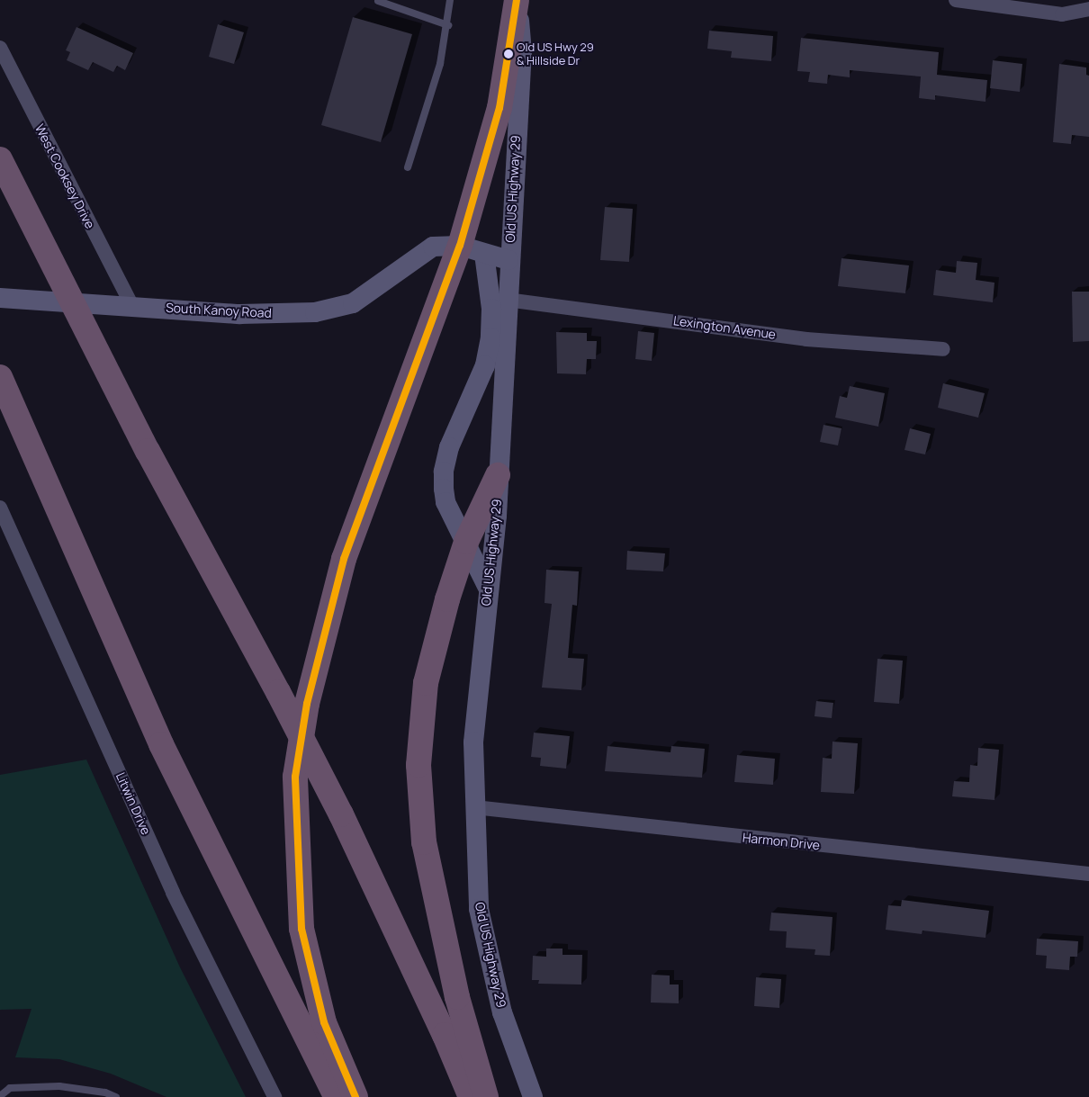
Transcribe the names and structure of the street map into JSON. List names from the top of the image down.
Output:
{
  "streets": {
    "street": [
      "West Cooksey Drive",
      "Old US Highway 29",
      "South Kanoy Road",
      "Lexington Avenue",
      "Litwin Drive",
      "Harmon Drive"
    ]
  },
  "crossings": [
    ["West Cooksey Drive", "South Kanoy Road"],
    ["Old US Highway 29", "South Kanoy Road"],
    ["Old US Highway 29", "Lexington Avenue"],
    ["Old US Highway 29", "Harmon Drive"]
  ],
  "places": ["Old US Hwy 29 & Hillside Dr"]
}
